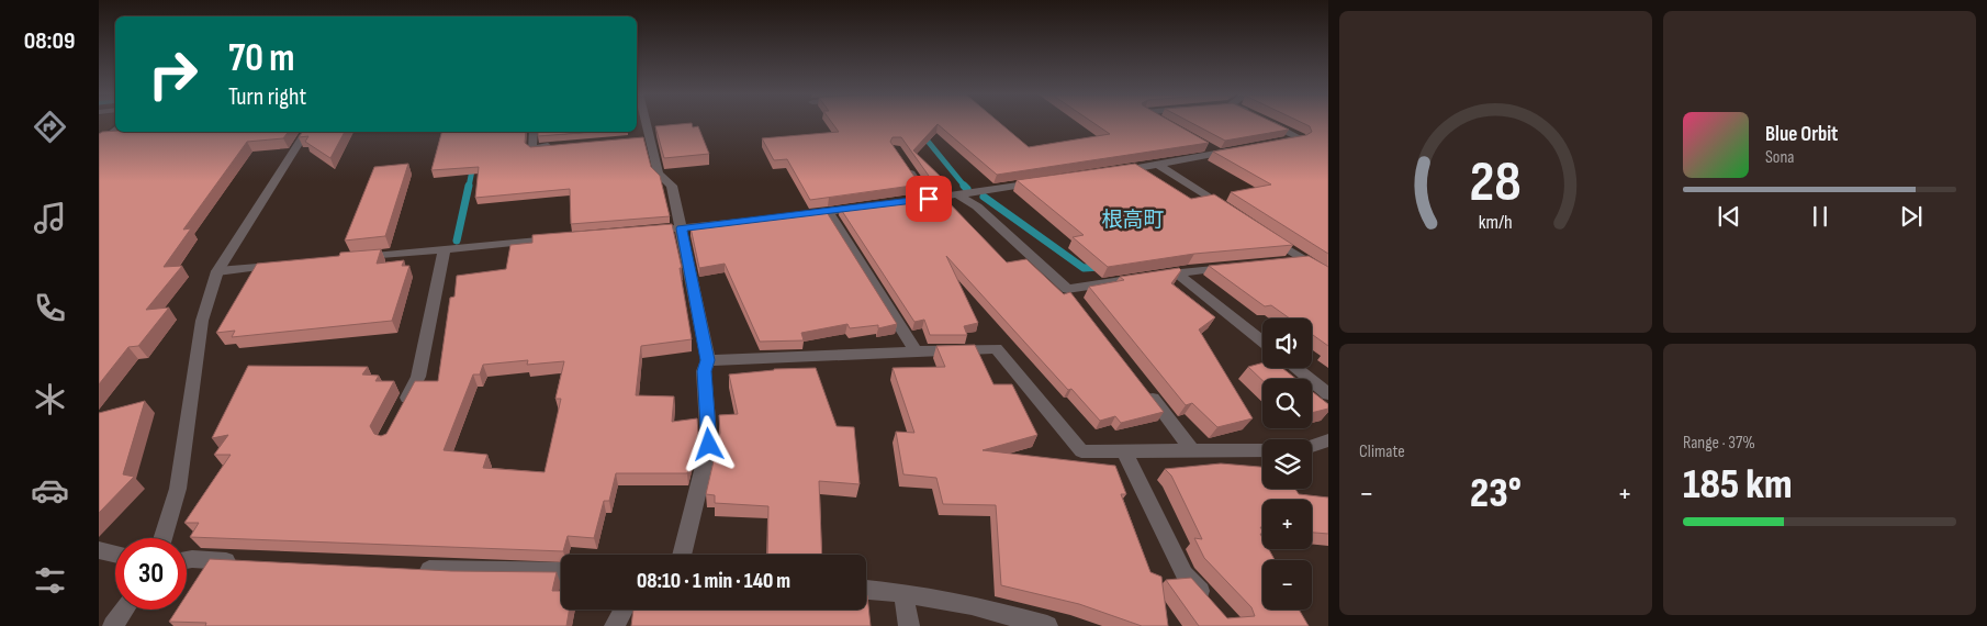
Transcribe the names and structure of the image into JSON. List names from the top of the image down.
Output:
{
  "districts": ["根高町"],
  "page": {
    "tabs": "08:09",
    "turn": ["70 m", "Turn right"],
    "song": ["Blue Orbit", "Sona"],
    "map_buttons": ["+", "−"],
    "tile": [
      "Climate",
      ["Range · 37%", "185 km"]
    ],
    "heat": ["−", "23°", "+"],
    "limit": "30",
    "trip": "08:10 · 1 min · 140 m",
    "gauge": ["28", "km/h"]
  }
}
